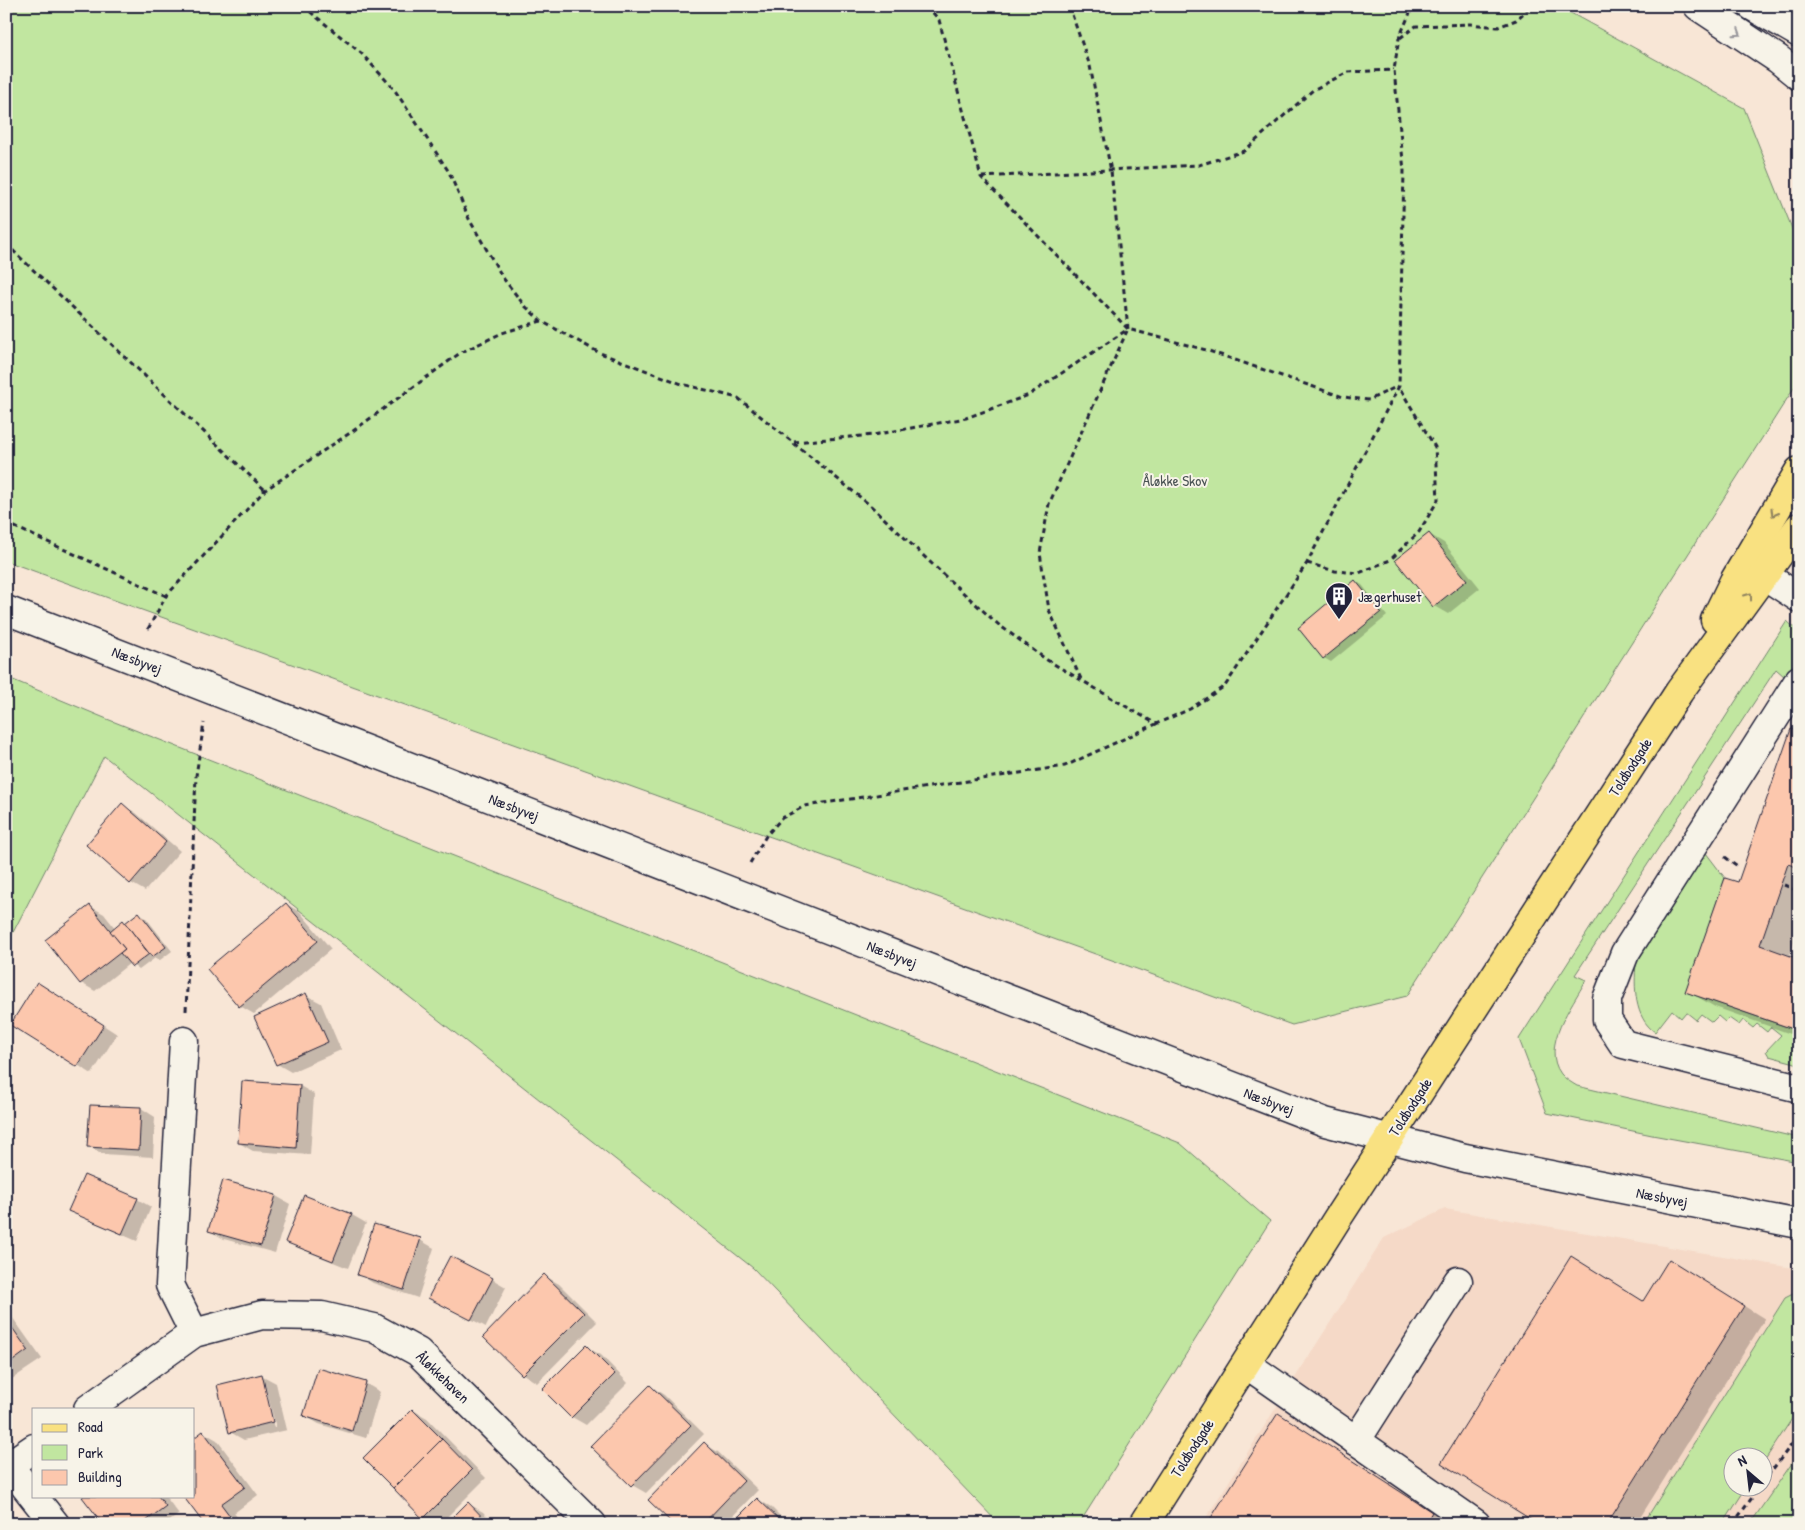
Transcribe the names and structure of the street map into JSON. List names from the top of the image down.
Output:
{
  "streets": {
    "main road": ["Toldbodgade"],
    "street": ["Næsbyvej", "Åløkkehaven"]
  },
  "crossings": [
    ["Næsbyvej", "Toldbodgade"]
  ],
  "parks": ["Åløkke Skov"],
  "places": {
    "building": ["Jægerhuset"]
  },
  "legend": ["Road", "Park", "Building"],
  "north": "top left"
}
